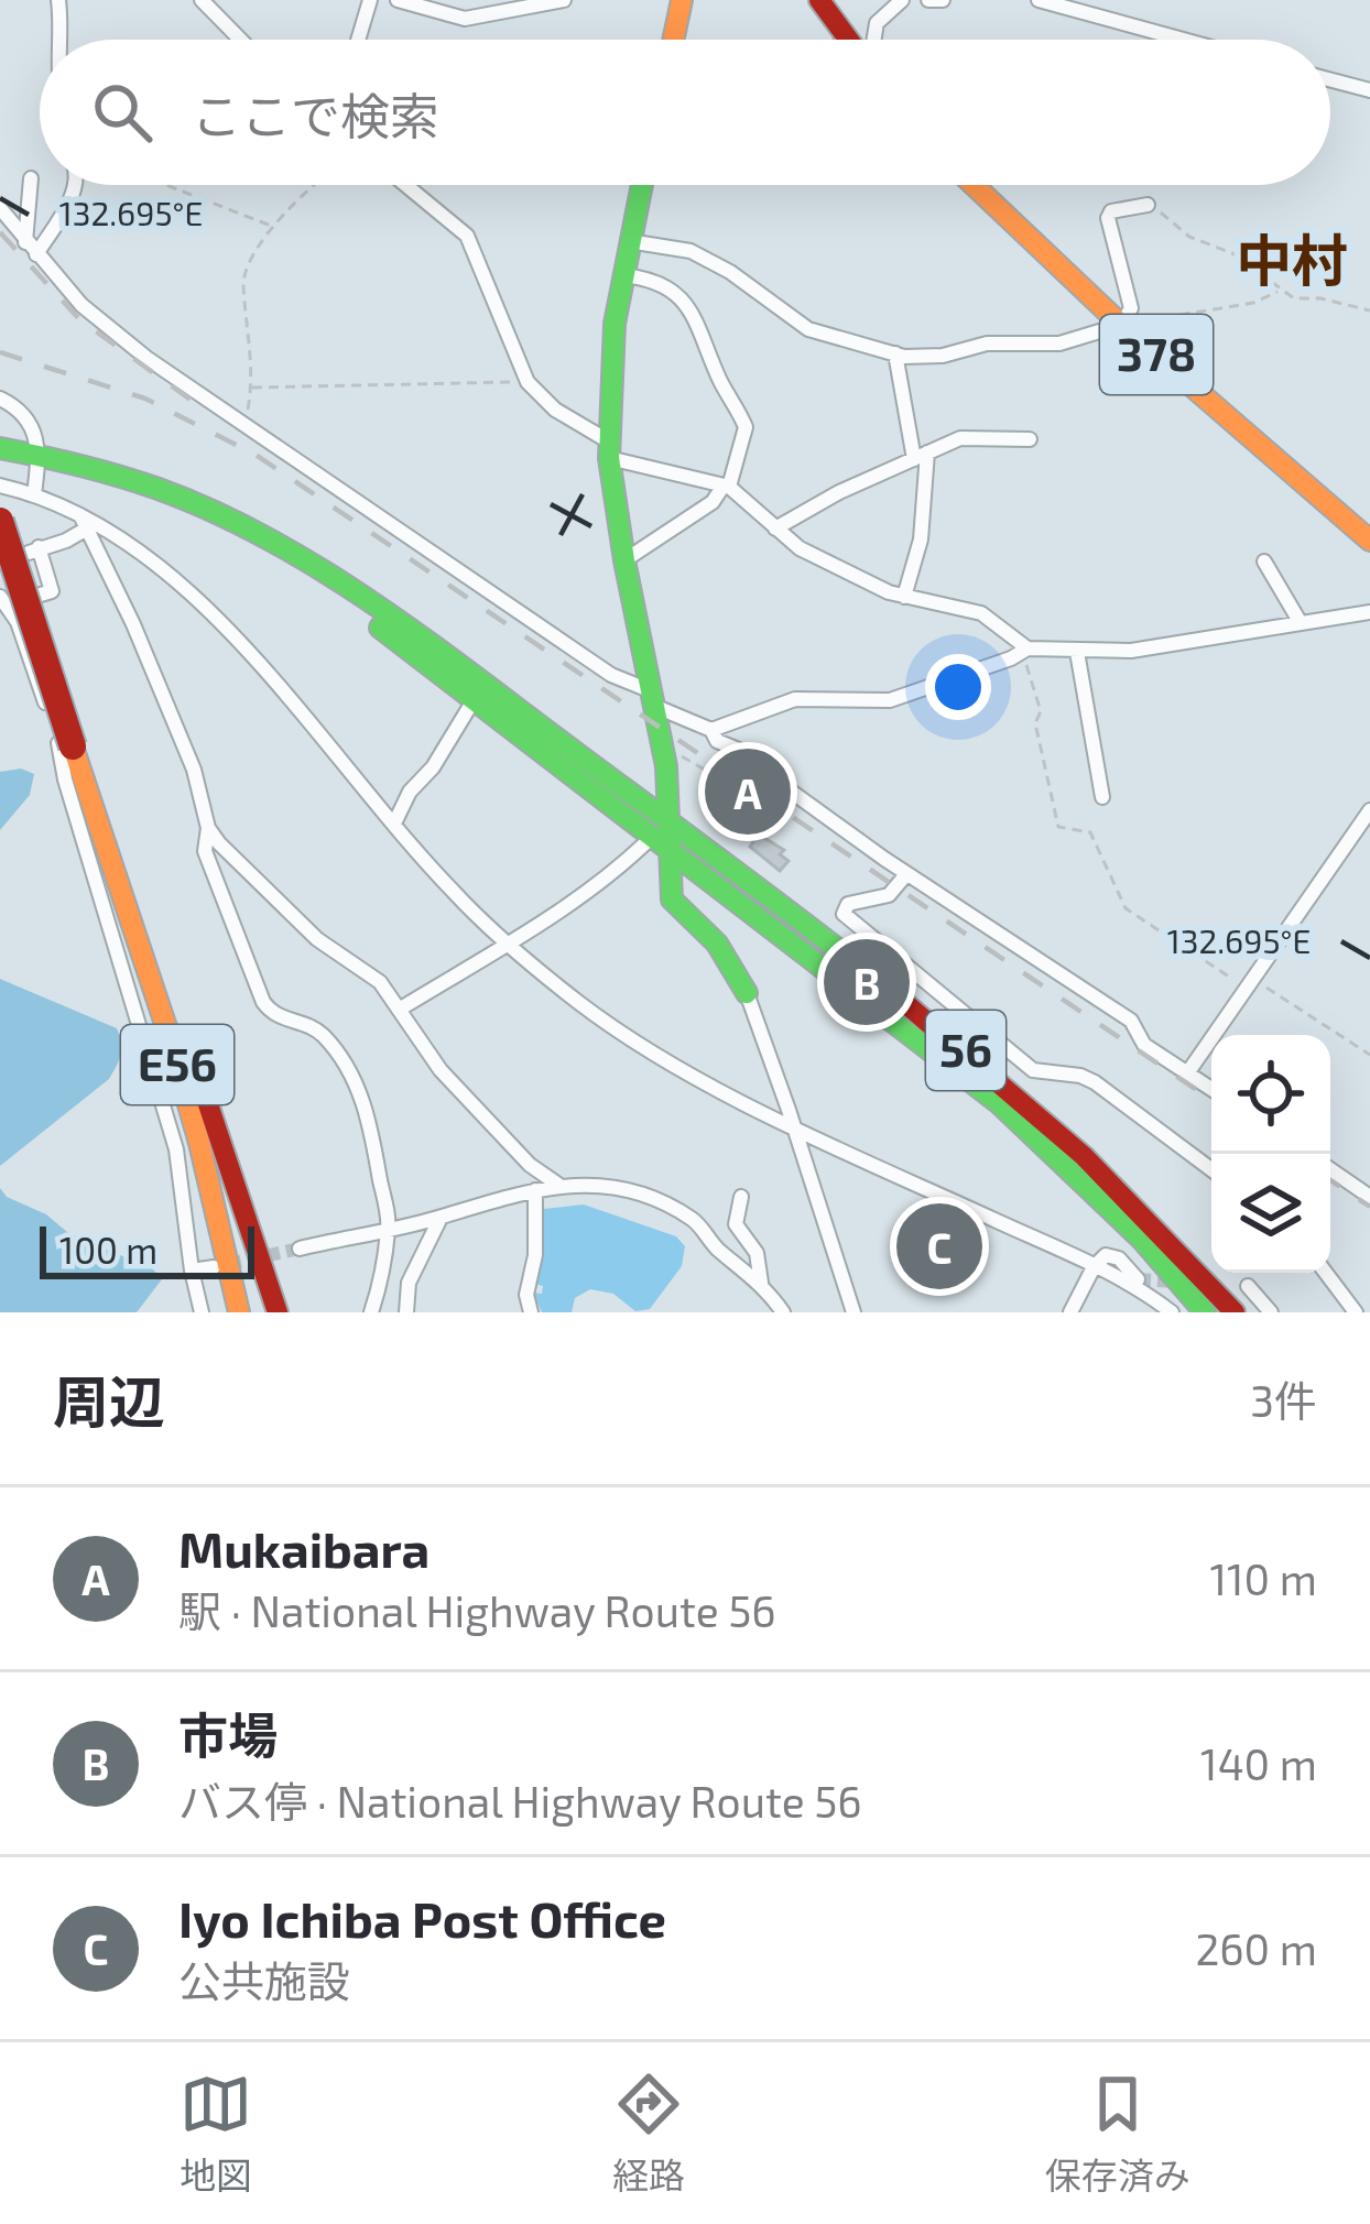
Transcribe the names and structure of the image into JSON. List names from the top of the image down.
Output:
{
  "streets": {
    "main road": ["378", "56", "E56"]
  },
  "districts": ["中村"],
  "scale_bar": "100 m",
  "page": {
    "search": "ここで検索",
    "pins": ["A", "B", "C"],
    "scale": "100 m",
    "heading": ["周辺", "3件"],
    "list": [
      {
        "mark": "A",
        "name": "Mukaibara",
        "note": "駅 · National Highway Route 56",
        "value": "110 m"
      },
      {
        "mark": "B",
        "name": "市場",
        "note": "バス停 · National Highway Route 56",
        "value": "140 m"
      },
      {
        "mark": "C",
        "name": "Iyo Ichiba Post Office",
        "note": "公共施設",
        "value": "260 m"
      }
    ],
    "nav": ["地図", "経路", "保存済み"]
  },
  "coordinates": ["132.695°E"]
}
